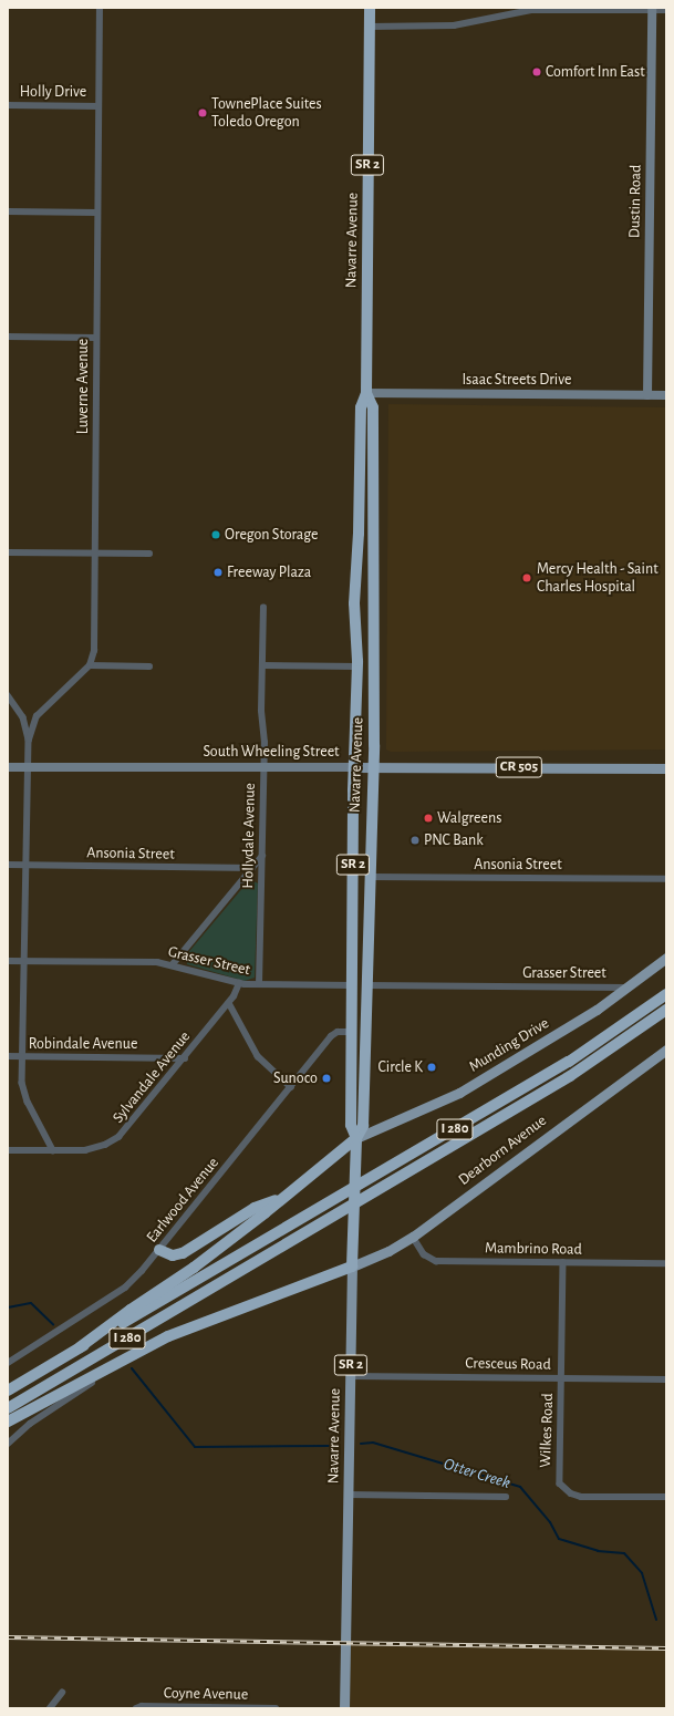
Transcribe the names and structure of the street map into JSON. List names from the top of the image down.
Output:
{
  "streets": {
    "highway": ["SR 2", "Navarre Avenue", "I 280"],
    "main road": [
      "South Wheeling Street",
      "CR 505",
      "Munding Drive",
      "Dearborn Avenue"
    ],
    "street": [
      "Holly Drive",
      "Dustin Road",
      "Isaac Streets Drive",
      "Luverne Avenue",
      "Hollydale Avenue",
      "Ansonia Street",
      "Grasser Street",
      "Robindale Avenue",
      "Sylvandale Avenue",
      "Earlwood Avenue",
      "Mambrino Road",
      "Cresceus Road",
      "Wilkes Road",
      "Coyne Avenue"
    ]
  },
  "crossings": [
    ["Holly Drive", "Luverne Avenue"],
    ["Dustin Road", "Isaac Streets Drive"],
    ["Navarre Avenue", "Isaac Streets Drive"],
    ["Navarre Avenue", "South Wheeling Street"],
    ["Navarre Avenue", "Ansonia Street"],
    ["Navarre Avenue", "Grasser Street"],
    ["Navarre Avenue", "Munding Drive"],
    ["Navarre Avenue", "Dearborn Avenue"],
    ["Navarre Avenue", "Earlwood Avenue"],
    ["Navarre Avenue", "Cresceus Road"],
    ["South Wheeling Street", "Hollydale Avenue"],
    ["Hollydale Avenue", "Grasser Street"],
    ["Grasser Street", "Munding Drive"],
    ["Grasser Street", "Sylvandale Avenue"],
    ["Robindale Avenue", "Sylvandale Avenue"],
    ["Dearborn Avenue", "Mambrino Road"],
    ["Mambrino Road", "Wilkes Road"],
    ["Cresceus Road", "Wilkes Road"]
  ],
  "water": ["Otter Creek"],
  "places": [
    "Comfort Inn East",
    "TownePlace Suites Toledo Oregon",
    "Oregon Storage",
    "Freeway Plaza",
    "Mercy Health - Saint Charles Hospital",
    "Walgreens",
    "PNC Bank",
    "Circle K",
    "Sunoco"
  ]
}
